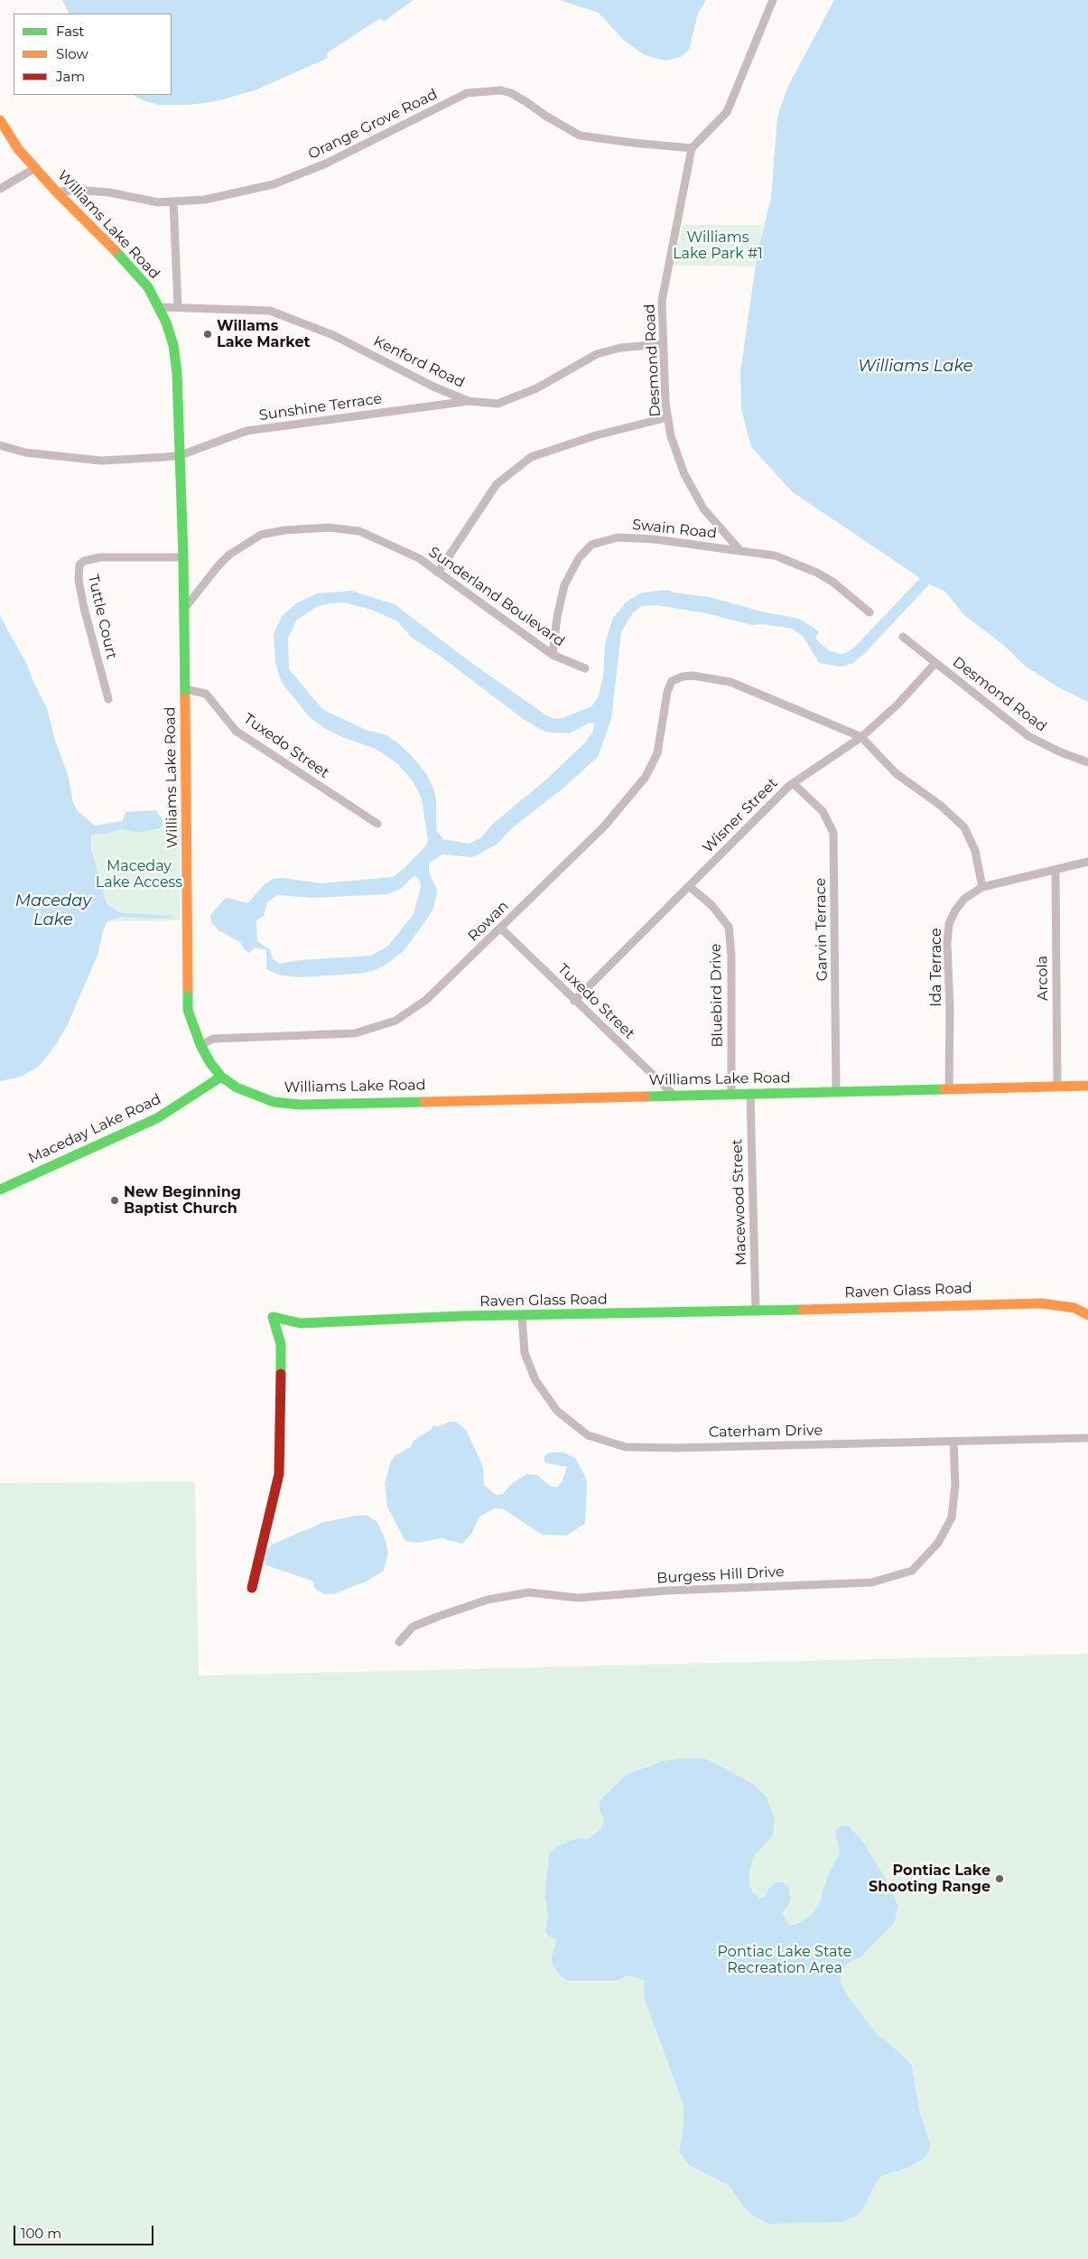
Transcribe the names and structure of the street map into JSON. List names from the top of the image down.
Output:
{
  "streets": {
    "main road": ["Williams Lake Road", "Maceday Lake Road", "Raven Glass Road"],
    "street": [
      "Orange Grove Road",
      "Desmond Road",
      "Kenford Road",
      "Sunshine Terrace",
      "Swain Road",
      "Sunderland Boulevard",
      "Tuttle Court",
      "Tuxedo Street",
      "Wisner Street",
      "Rowan",
      "Garvin Terrace",
      "Ida Terrace",
      "Arcola",
      "Bluebird Drive",
      "Macewood Street",
      "Caterham Drive",
      "Burgess Hill Drive"
    ]
  },
  "crossings": [
    ["Orange Grove Road", "Williams Lake Road"],
    ["Orange Grove Road", "Desmond Road"],
    ["Williams Lake Road", "Kenford Road"],
    ["Williams Lake Road", "Sunshine Terrace"],
    ["Williams Lake Road", "Sunderland Boulevard"],
    ["Williams Lake Road", "Tuttle Court"],
    ["Williams Lake Road", "Tuxedo Street"],
    ["Williams Lake Road", "Rowan"],
    ["Williams Lake Road", "Garvin Terrace"],
    ["Williams Lake Road", "Ida Terrace"],
    ["Williams Lake Road", "Arcola"],
    ["Williams Lake Road", "Bluebird Drive"],
    ["Williams Lake Road", "Maceday Lake Road"],
    ["Williams Lake Road", "Macewood Street"],
    ["Desmond Road", "Kenford Road"],
    ["Desmond Road", "Swain Road"],
    ["Desmond Road", "Wisner Street"],
    ["Kenford Road", "Sunshine Terrace"],
    ["Swain Road", "Sunderland Boulevard"],
    ["Tuxedo Street", "Wisner Street"],
    ["Tuxedo Street", "Rowan"],
    ["Wisner Street", "Rowan"],
    ["Wisner Street", "Garvin Terrace"],
    ["Wisner Street", "Bluebird Drive"],
    ["Ida Terrace", "Arcola"],
    ["Macewood Street", "Raven Glass Road"],
    ["Raven Glass Road", "Caterham Drive"],
    ["Caterham Drive", "Burgess Hill Drive"]
  ],
  "water": ["Williams Lake", "Maceday Lake"],
  "parks": ["Williams Lake Park #1", "Maceday Lake Access", "Pontiac Lake State Recreation Area"],
  "places": ["Willams Lake Market", "New Beginning Baptist Church", "Pontiac Lake Shooting Range"],
  "legend": ["Fast", "Slow", "Jam"],
  "scale_bar": "100 m"
}
